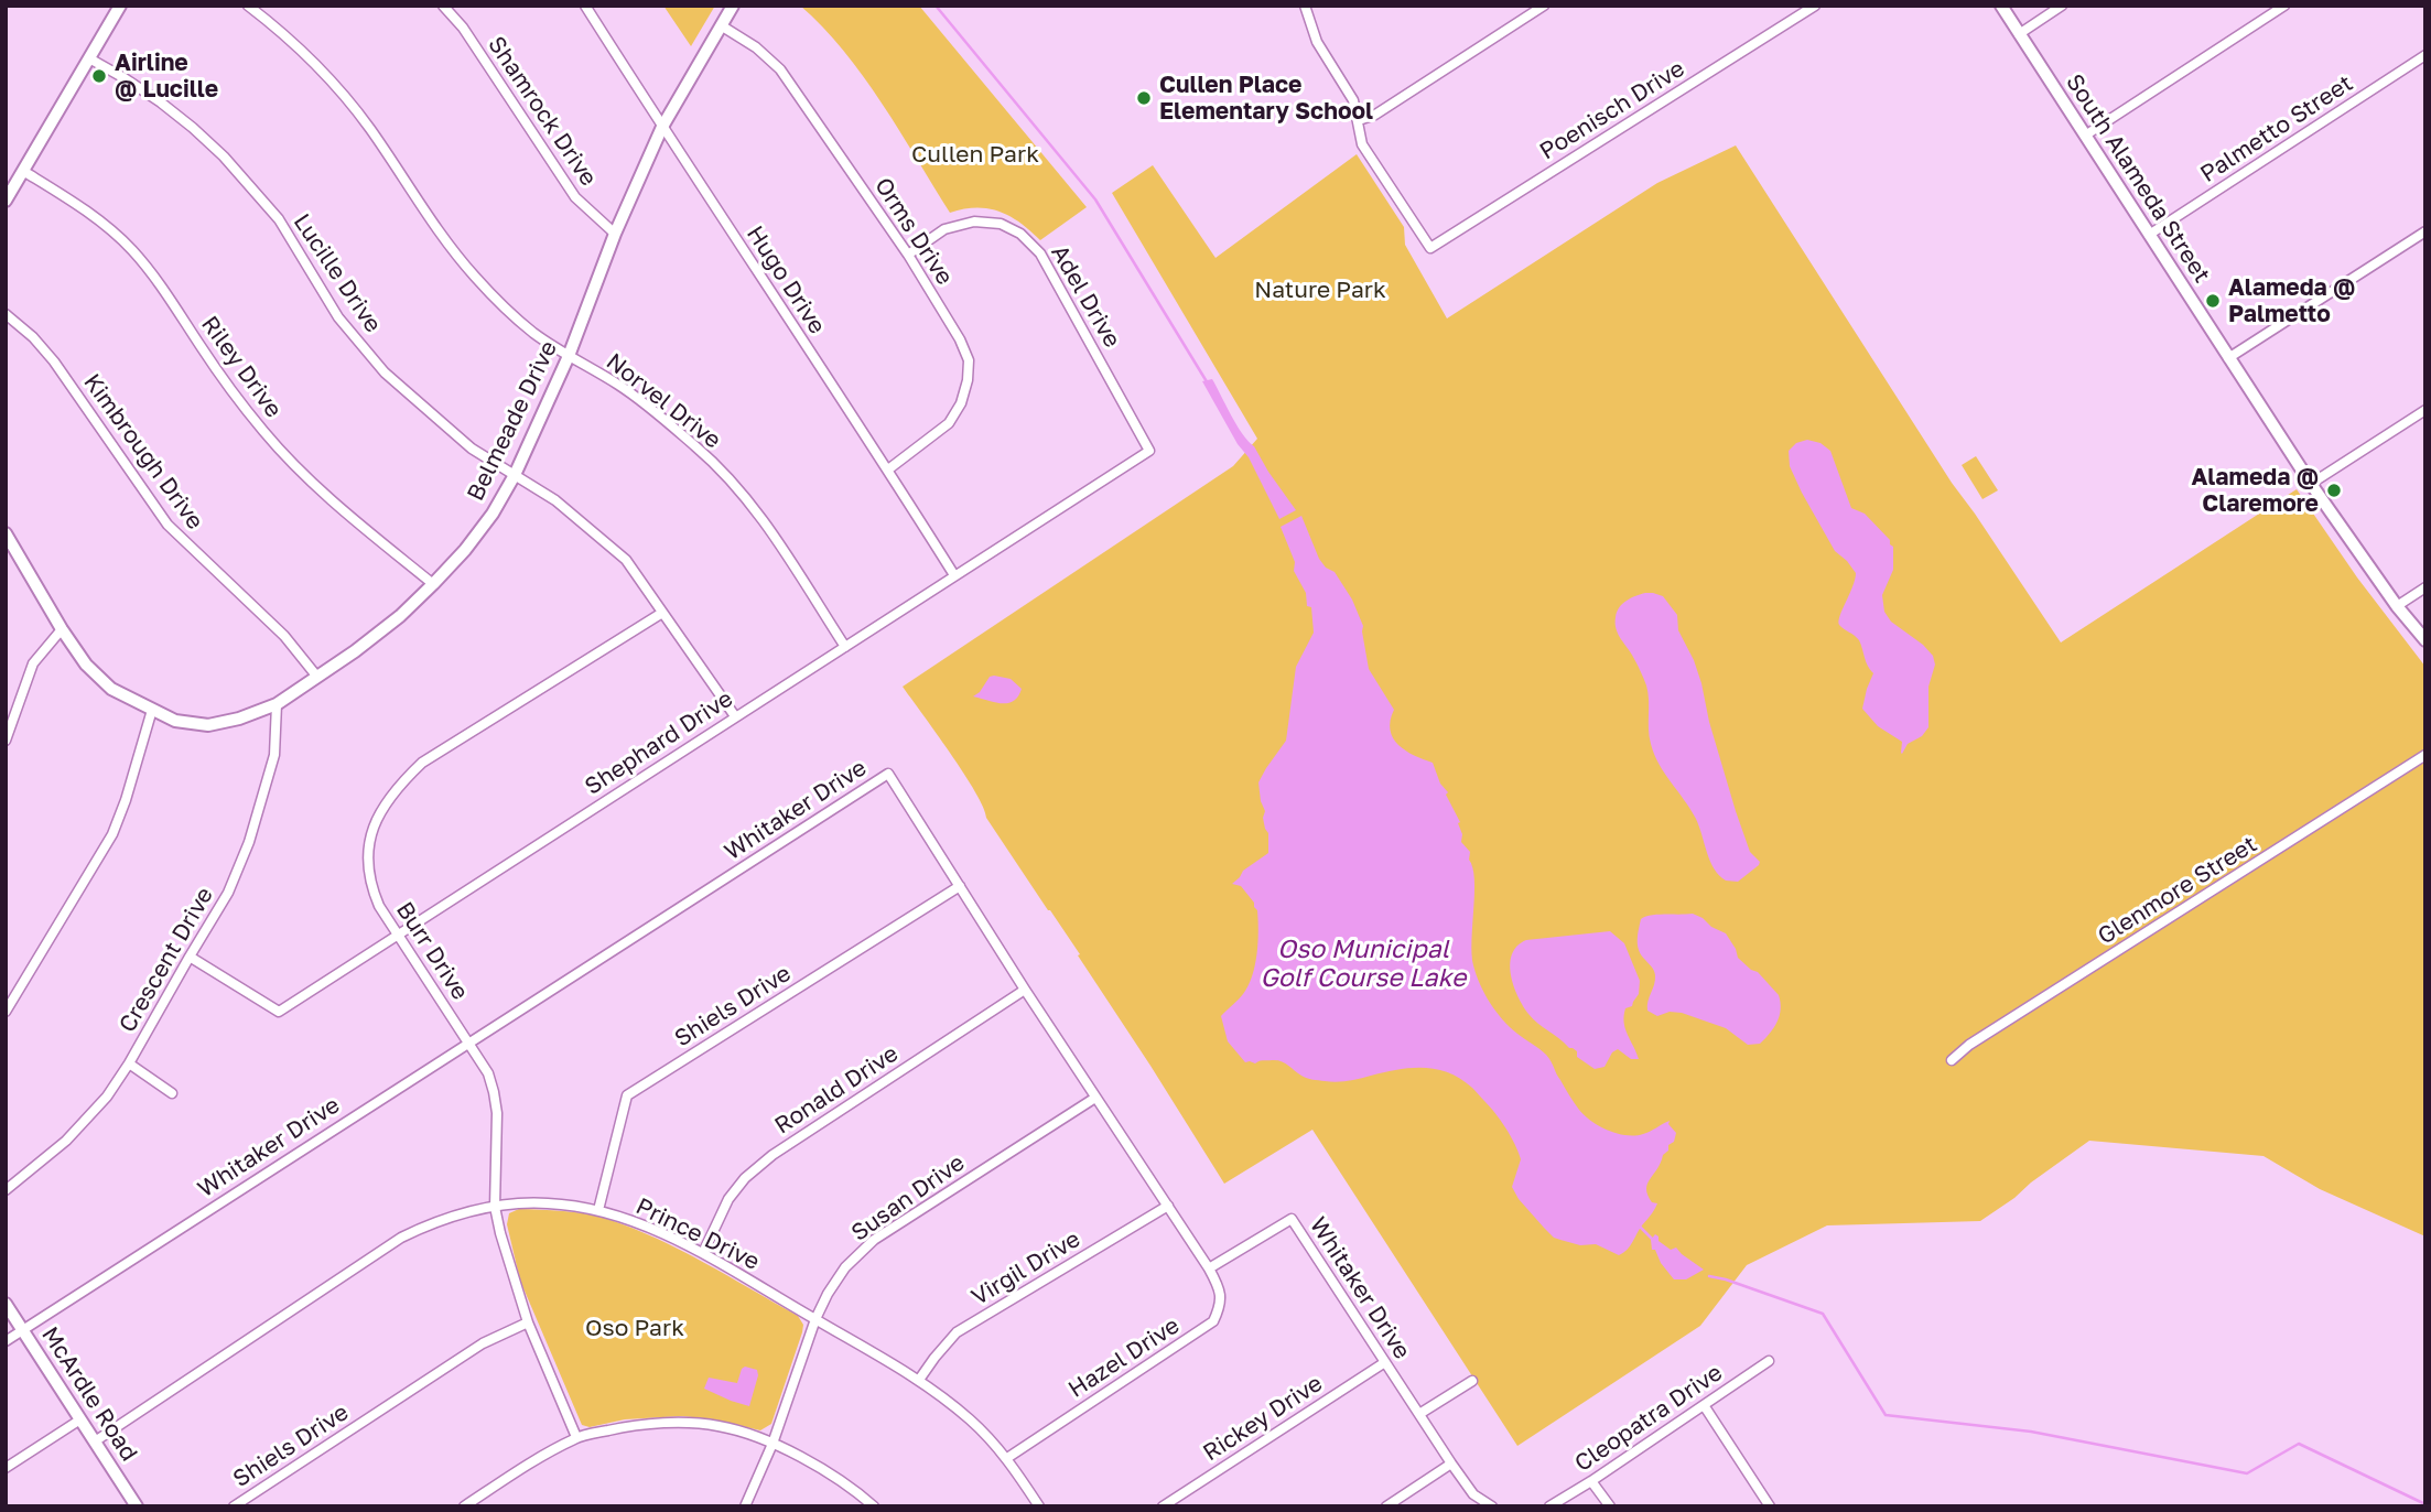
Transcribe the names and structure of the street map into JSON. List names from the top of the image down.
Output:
{
  "streets": {
    "main road": ["South Alameda Street", "Belmeade Drive", "McArdle Road"],
    "street": [
      "Poenisch Drive",
      "Shamrock Drive",
      "Palmetto Street",
      "Orms Drive",
      "Lucille Drive",
      "Hugo Drive",
      "Adel Drive",
      "Riley Drive",
      "Norvel Drive",
      "Kimbrough Drive",
      "Shephard Drive",
      "Whitaker Drive",
      "Glenmore Street",
      "Burr Drive",
      "Crescent Drive",
      "Shiels Drive",
      "Ronald Drive",
      "Susan Drive",
      "Prince Drive",
      "Virgil Drive",
      "Hazel Drive",
      "Rickey Drive",
      "Cleopatra Drive"
    ]
  },
  "crossings": [
    ["Shamrock Drive", "Belmeade Drive"],
    ["Palmetto Street", "South Alameda Street"],
    ["Orms Drive", "Hugo Drive"],
    ["Orms Drive", "Adel Drive"],
    ["Orms Drive", "Belmeade Drive"],
    ["Lucille Drive", "Belmeade Drive"],
    ["Lucille Drive", "Shephard Drive"],
    ["Lucille Drive", "Burr Drive"],
    ["Hugo Drive", "Belmeade Drive"],
    ["Hugo Drive", "Shephard Drive"],
    ["Adel Drive", "Shephard Drive"],
    ["Riley Drive", "Belmeade Drive"],
    ["Norvel Drive", "Belmeade Drive"],
    ["Norvel Drive", "Shephard Drive"],
    ["Belmeade Drive", "Kimbrough Drive"],
    ["Belmeade Drive", "Crescent Drive"],
    ["Shephard Drive", "Burr Drive"],
    ["Shephard Drive", "Crescent Drive"],
    ["Whitaker Drive", "Burr Drive"],
    ["Whitaker Drive", "Shiels Drive"],
    ["Whitaker Drive", "Ronald Drive"],
    ["Whitaker Drive", "Susan Drive"],
    ["Whitaker Drive", "Virgil Drive"],
    ["Whitaker Drive", "Hazel Drive"],
    ["Whitaker Drive", "McArdle Road"],
    ["Whitaker Drive", "Rickey Drive"],
    ["Burr Drive", "Shiels Drive"],
    ["Burr Drive", "Prince Drive"],
    ["Shiels Drive", "Prince Drive"],
    ["Ronald Drive", "Prince Drive"],
    ["Susan Drive", "Prince Drive"],
    ["Prince Drive", "Virgil Drive"],
    ["Prince Drive", "Hazel Drive"],
    ["Prince Drive", "McArdle Road"]
  ],
  "water": ["Oso Municipal Golf Course Lake"],
  "parks": ["Cullen Park", "Nature Park", "Oso Park"],
  "places": [
    "Airline @ Lucille",
    "Cullen Place Elementary School",
    "Alameda @ Palmetto",
    "Alameda @ Claremore"
  ]
}
